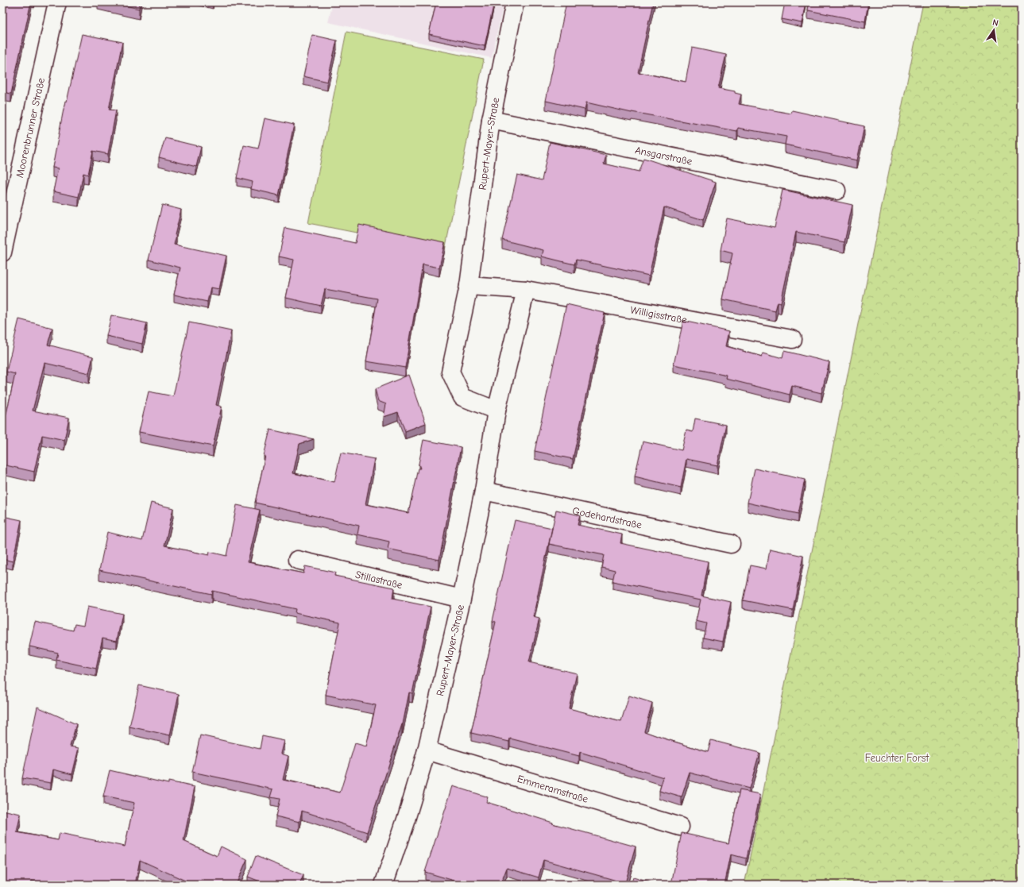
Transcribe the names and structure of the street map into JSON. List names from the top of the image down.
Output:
{
  "streets": {
    "street": [
      "Moorenbrunner Straße",
      "Rupert-Mayer-Straße",
      "Ansgarstraße",
      "Willigisstraße",
      "Godehardstraße",
      "Stillastraße",
      "Emmeramstraße"
    ]
  },
  "crossings": [
    ["Rupert-Mayer-Straße", "Ansgarstraße"],
    ["Rupert-Mayer-Straße", "Willigisstraße"],
    ["Rupert-Mayer-Straße", "Godehardstraße"],
    ["Rupert-Mayer-Straße", "Stillastraße"],
    ["Rupert-Mayer-Straße", "Emmeramstraße"]
  ],
  "parks": ["Feuchter Forst"],
  "north": "top"
}
